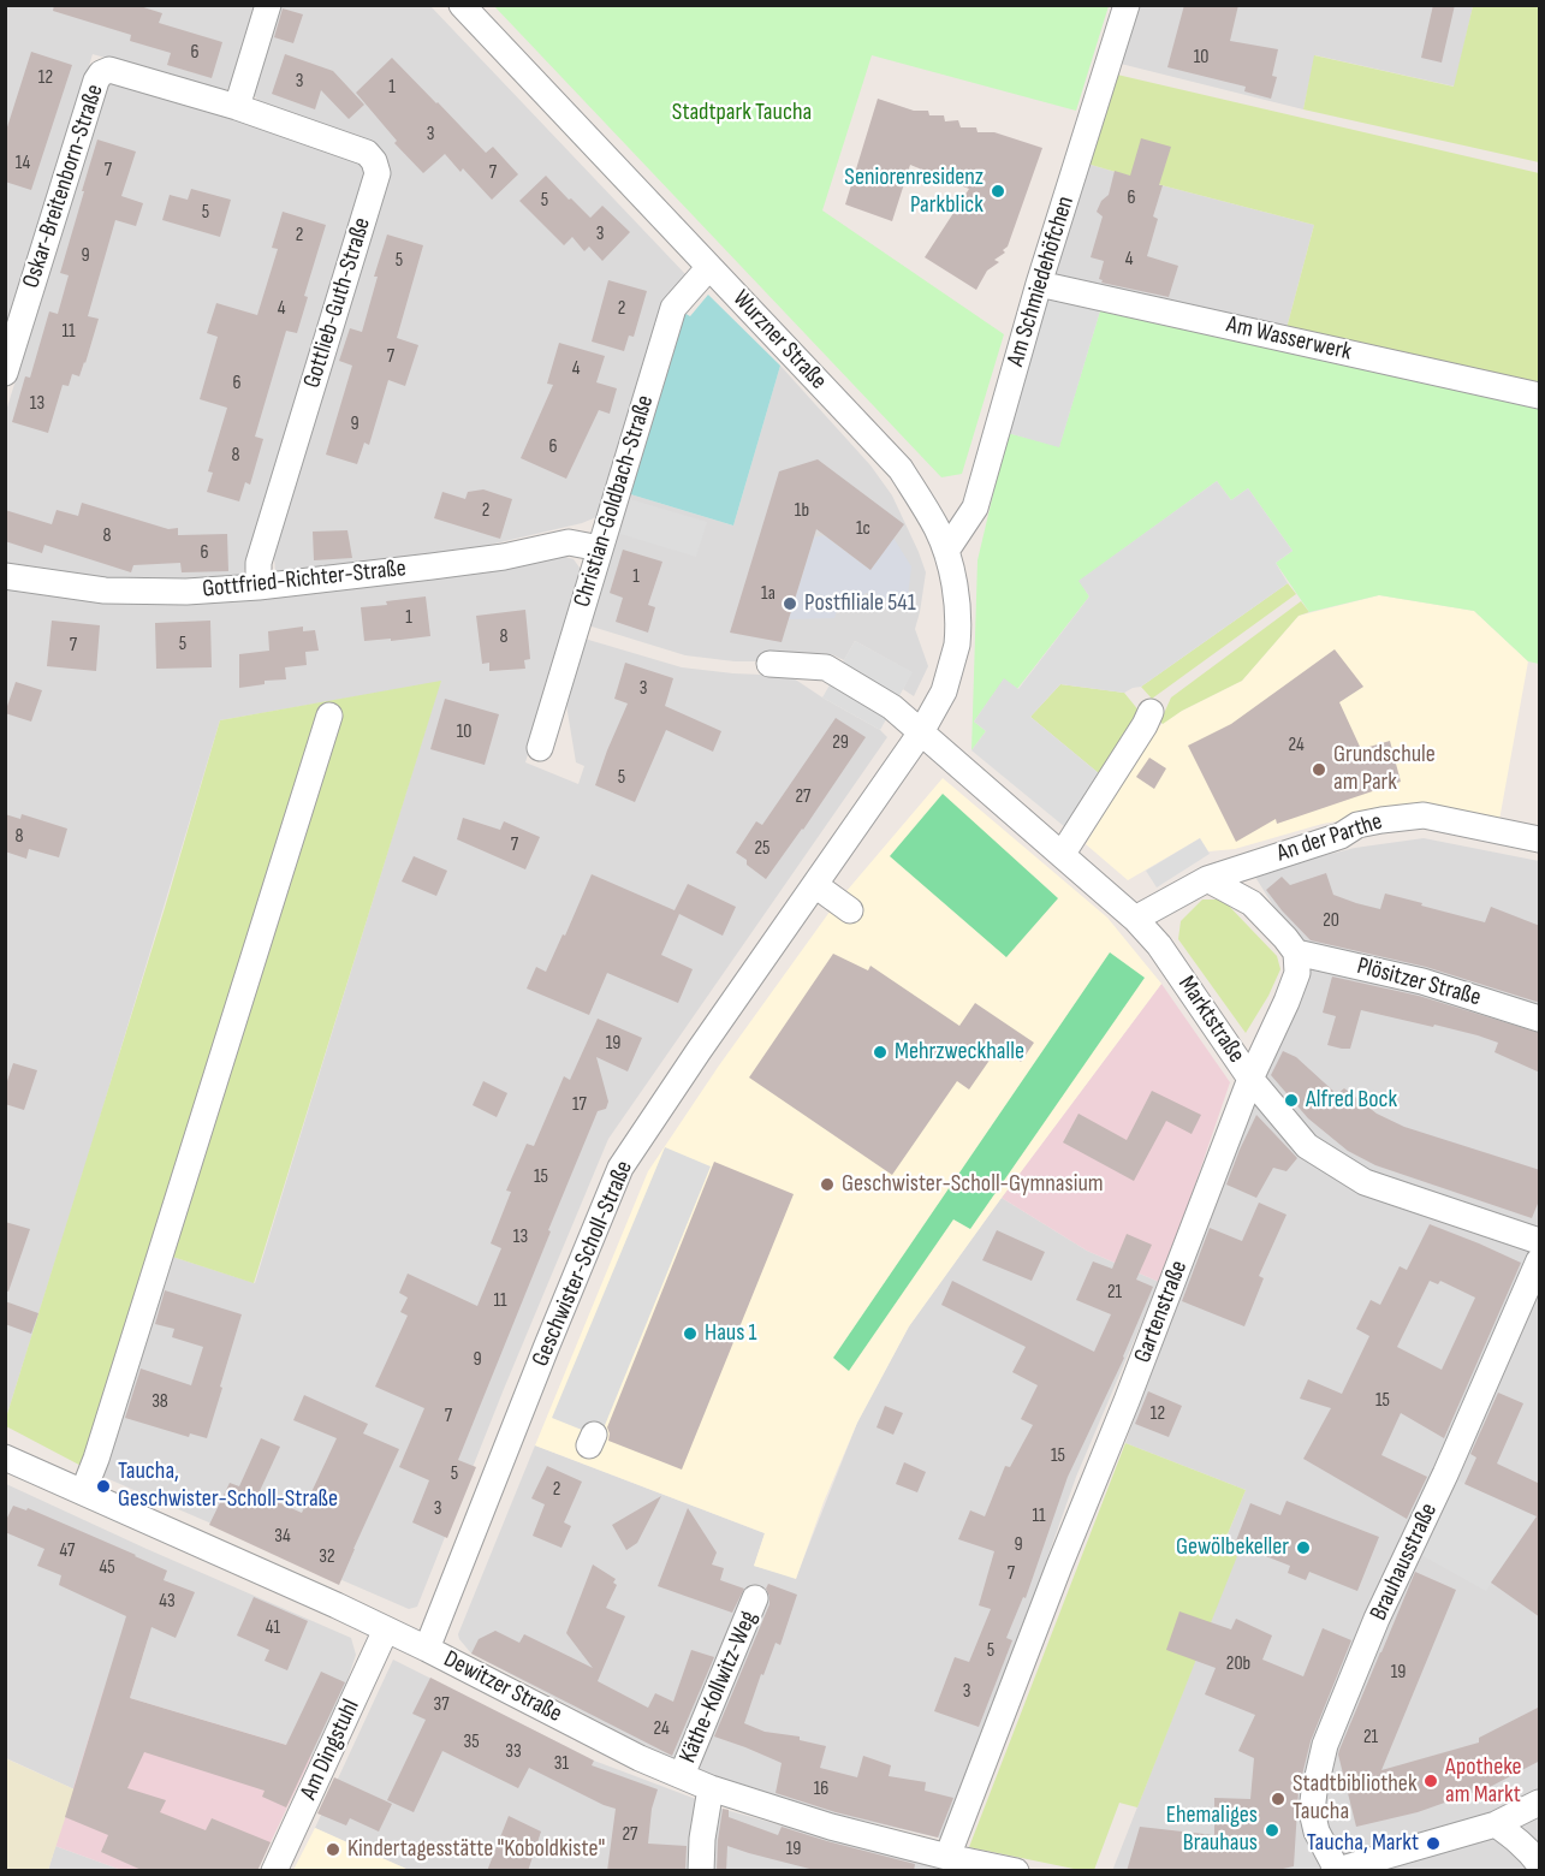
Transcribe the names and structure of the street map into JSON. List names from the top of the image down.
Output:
{
  "streets": {
    "street": [
      "Oskar-Breitenborn-Straße",
      "Am Schmiedehöfchen",
      "Gottlieb-Guth-Straße",
      "Am Wasserwerk",
      "Wurzner Straße",
      "Christian-Goldbach-Straße",
      "Gottfried-Richter-Straße",
      "An der Parthe",
      "Plösitzer Straße",
      "Marktstraße",
      "Geschwister-Scholl-Straße",
      "Gartenstraße",
      "Brauhausstraße",
      "Dewitzer Straße",
      "Käthe-Kollwitz-Weg",
      "Am Dingstuhl"
    ]
  },
  "crossings": [
    ["Oskar-Breitenborn-Straße", "Gottlieb-Guth-Straße"],
    ["Am Schmiedehöfchen", "Am Wasserwerk"],
    ["Am Schmiedehöfchen", "Wurzner Straße"],
    ["Gottlieb-Guth-Straße", "Gottfried-Richter-Straße"],
    ["Wurzner Straße", "Christian-Goldbach-Straße"],
    ["Wurzner Straße", "Marktstraße"],
    ["Wurzner Straße", "Geschwister-Scholl-Straße"],
    ["Christian-Goldbach-Straße", "Gottfried-Richter-Straße"],
    ["Plösitzer Straße", "Gartenstraße"],
    ["Marktstraße", "Geschwister-Scholl-Straße"],
    ["Marktstraße", "Gartenstraße"],
    ["Geschwister-Scholl-Straße", "Dewitzer Straße"],
    ["Gartenstraße", "Dewitzer Straße"],
    ["Dewitzer Straße", "Käthe-Kollwitz-Weg"],
    ["Dewitzer Straße", "Am Dingstuhl"]
  ],
  "parks": ["Stadtpark Taucha"],
  "places": [
    "Seniorenresidenz Parkblick",
    "Postfiliale 541",
    "Grundschule am Park",
    "Mehrzweckhalle",
    "Alfred Bock",
    "Geschwister-Scholl-Gymnasium",
    "Haus 1",
    "Taucha, Geschwister-Scholl-Straße",
    "Gewölbekeller",
    "Apotheke am Markt",
    "Stadtbibliothek Taucha",
    "Ehemaliges Brauhaus",
    "Taucha, Markt",
    "Kindertagesstätte \"Koboldkiste\""
  ],
  "house_numbers": [
    "6",
    "10",
    "12",
    "3",
    "1",
    "3",
    "14",
    "7",
    "7",
    "6",
    "5",
    "5",
    "3",
    "2",
    "9",
    "4",
    "5",
    "4",
    "2",
    "11",
    "7",
    "4",
    "6",
    "13",
    "9",
    "6",
    "8",
    "2",
    "1b",
    "1c",
    "8",
    "6",
    "1",
    "1a",
    "1",
    "8",
    "5",
    "7",
    "3",
    "10",
    "29",
    "24",
    "5",
    "27",
    "8",
    "7",
    "25",
    "20",
    "19",
    "17",
    "15",
    "13",
    "21",
    "11",
    "9",
    "15",
    "38",
    "12",
    "7",
    "15",
    "5",
    "2",
    "3",
    "11",
    "34",
    "9",
    "47",
    "32",
    "45",
    "7",
    "43",
    "41",
    "5",
    "20b",
    "19",
    "3",
    "37",
    "24",
    "21",
    "35",
    "33",
    "31",
    "16",
    "27",
    "19"
  ]
}
